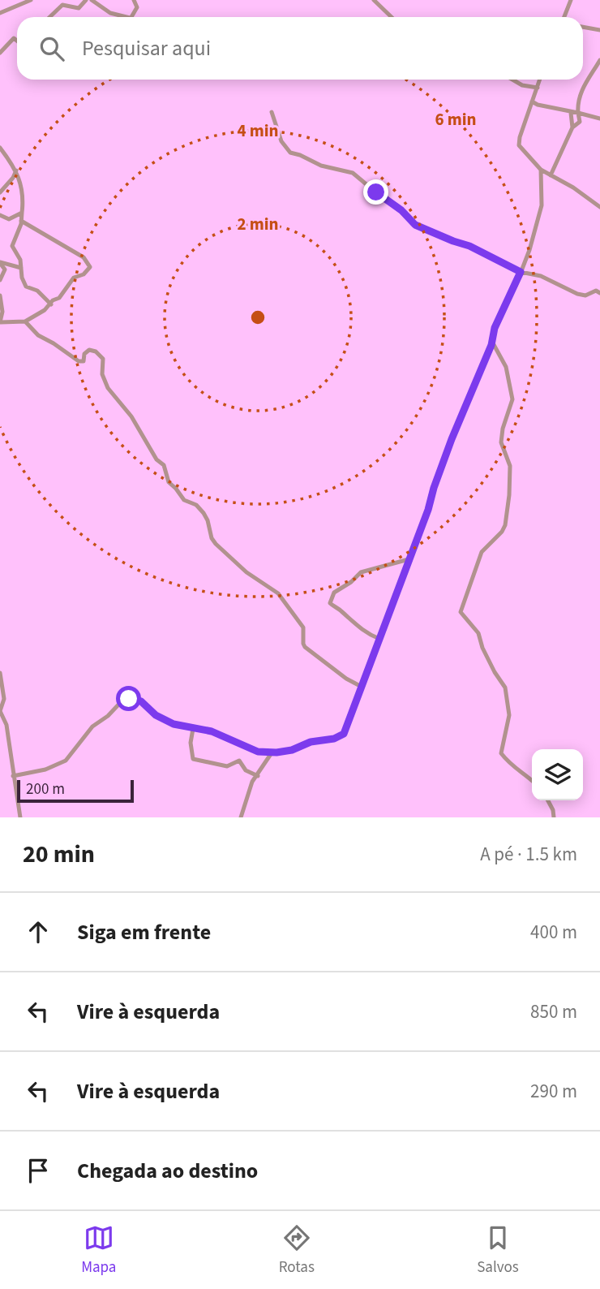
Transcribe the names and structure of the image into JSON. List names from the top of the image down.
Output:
{
  "scale_bar": "200 m",
  "page": {
    "search": "Pesquisar aqui",
    "scale": "200 m",
    "heading": ["20 min", "A pé · 1.5 km"],
    "list": [
      ["Siga em frente", "400 m"],
      ["Vire à esquerda", "850 m"],
      ["Vire à esquerda", "290 m"],
      "Chegada ao destino"
    ],
    "nav": ["Mapa", "Rotas", "Salvos"]
  },
  "rings": ["6 min", "4 min", "2 min"]
}
